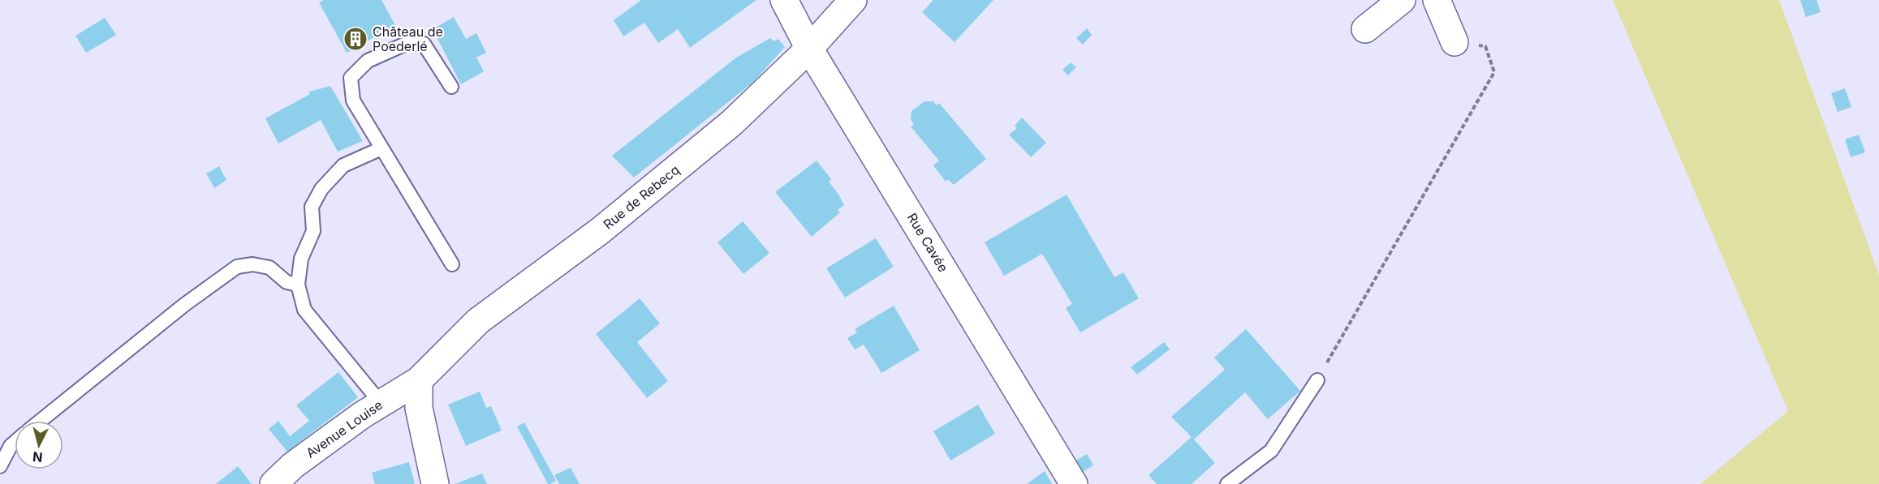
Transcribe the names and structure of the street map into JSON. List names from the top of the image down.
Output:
{
  "streets": {
    "street": ["Rue de Rebecq", "Rue Cavée", "Avenue Louise"]
  },
  "crossings": [
    ["Rue de Rebecq", "Rue Cavée"],
    ["Rue de Rebecq", "Avenue Louise"]
  ],
  "places": {
    "building": ["Château de Poederlé"]
  },
  "north": "bottom"
}
